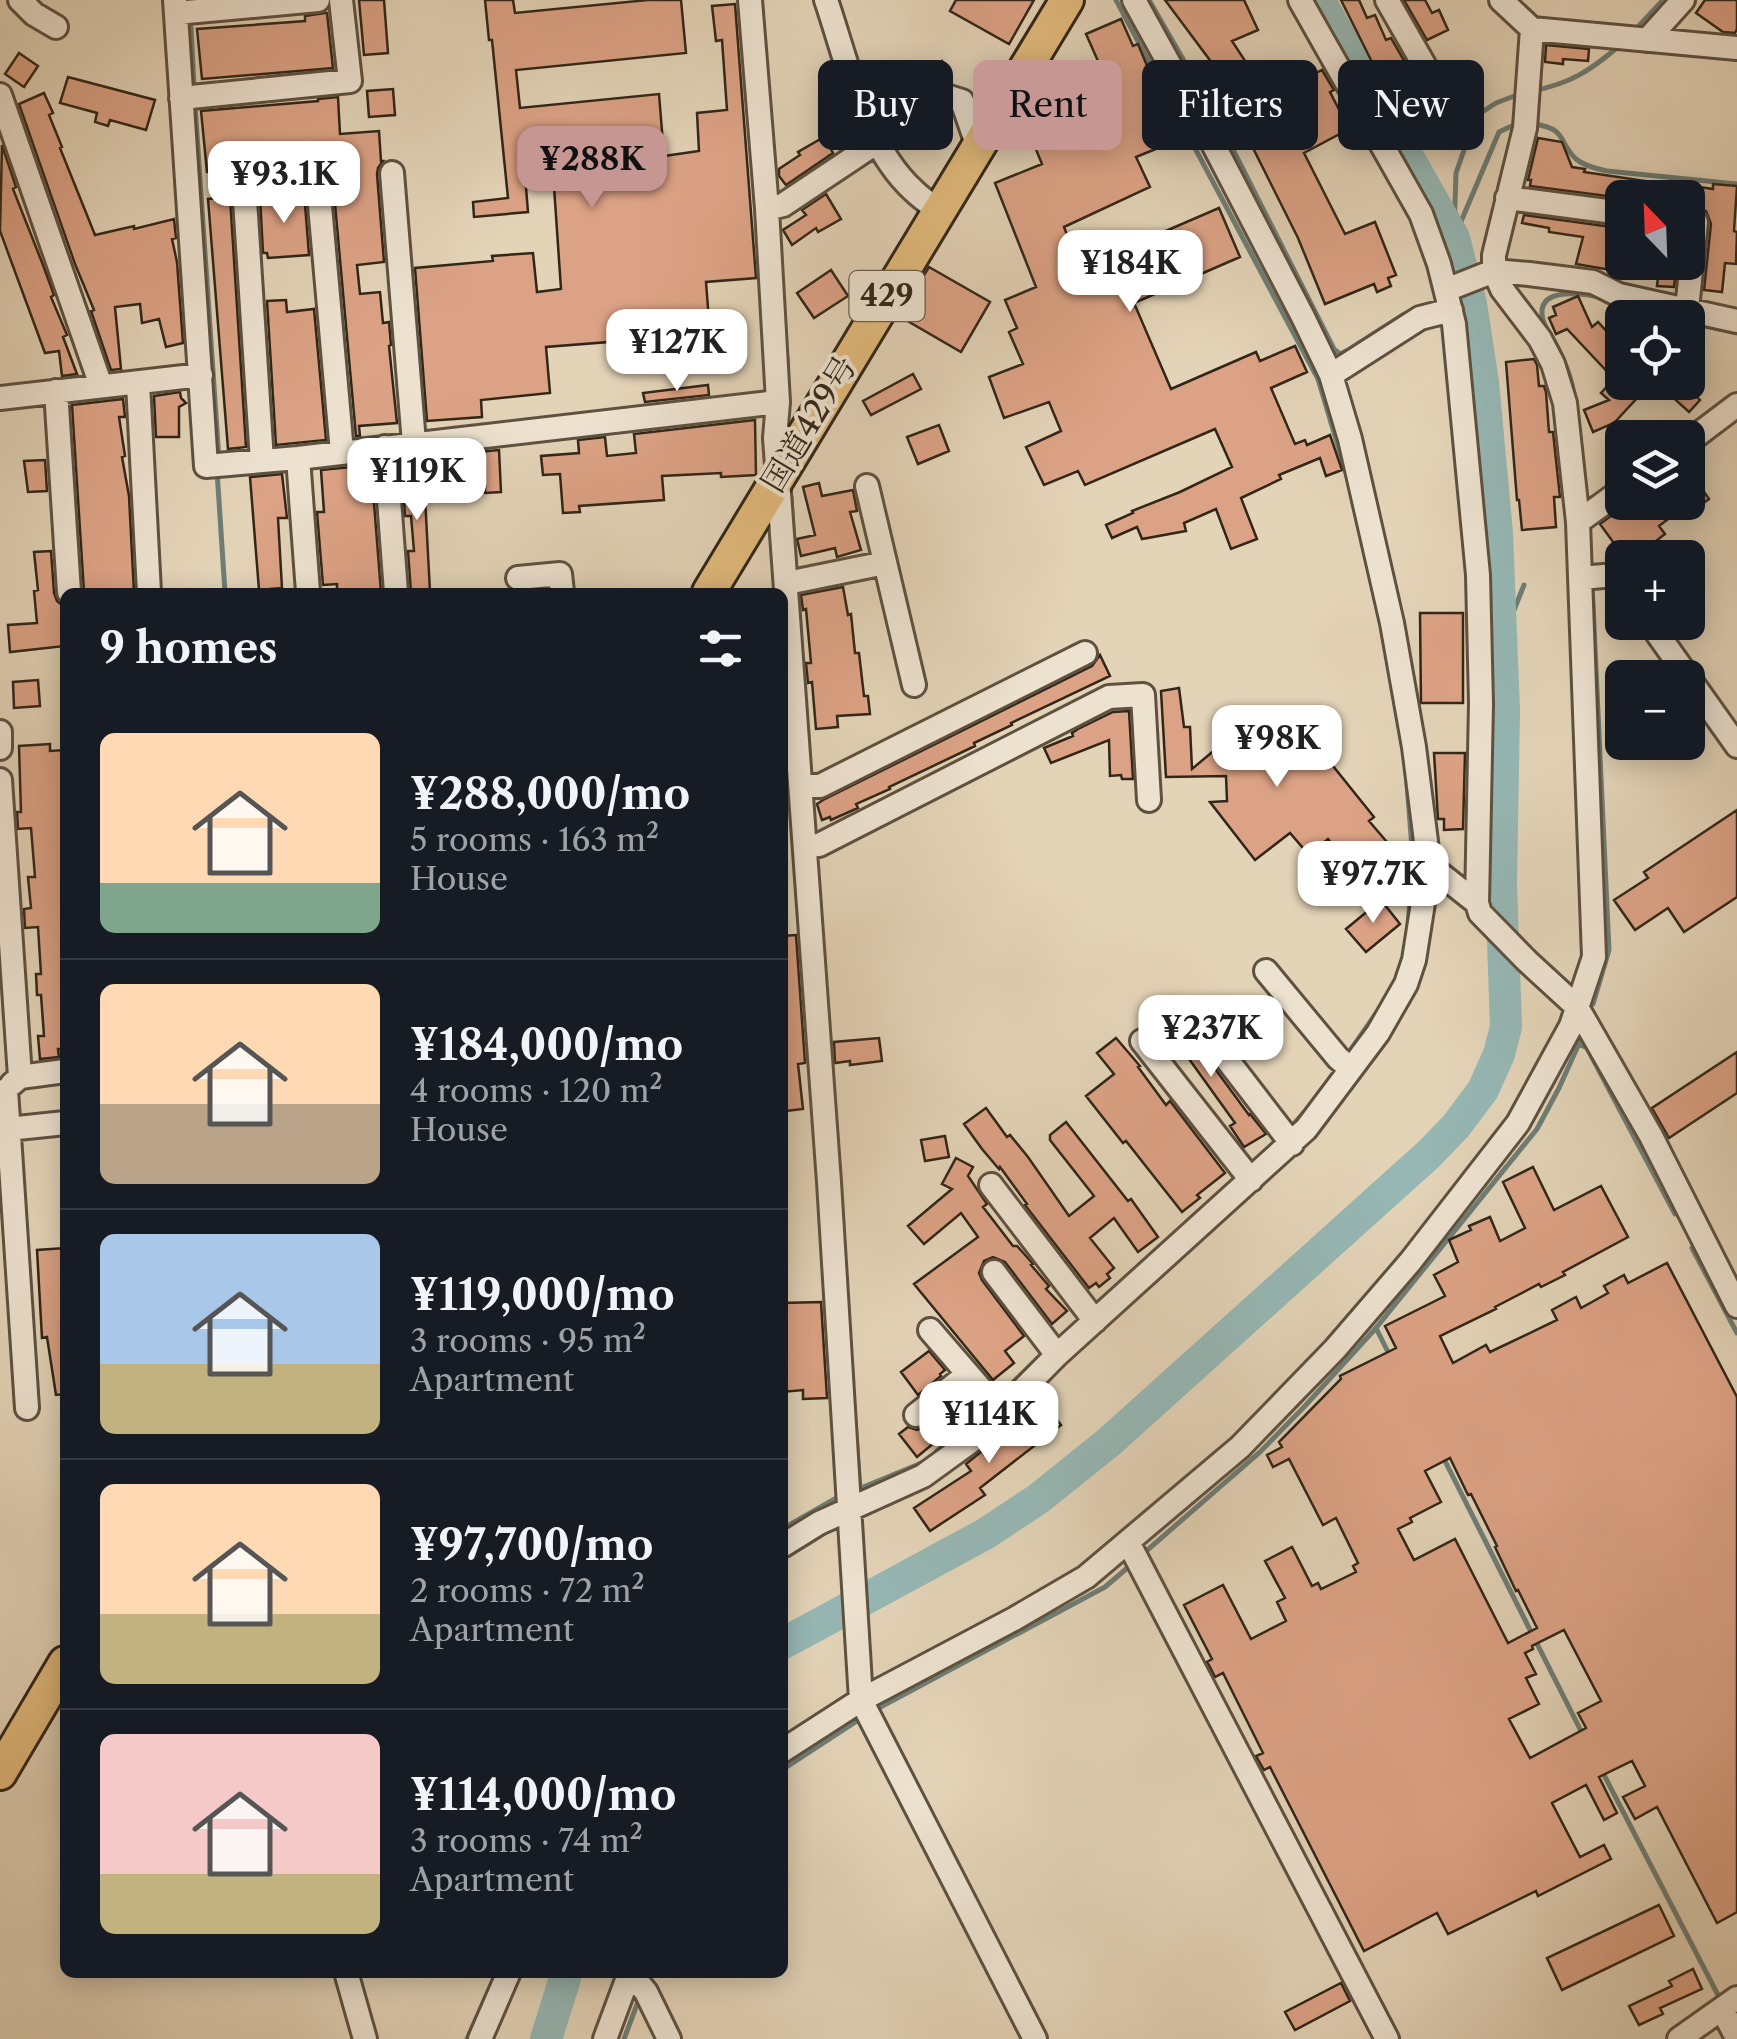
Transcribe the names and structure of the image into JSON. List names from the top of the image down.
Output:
{
  "streets": {
    "highway": ["429", "国道429号"]
  },
  "north": "top left",
  "page": {
    "chip": [
      "Buy",
      "Rent",
      "Filters",
      "New"
    ],
    "price": [
      "¥288K",
      "¥93.1K",
      "¥184K",
      "¥127K",
      "¥119K",
      "¥98K",
      "¥97.7K",
      "¥237K",
      "¥114K"
    ],
    "map_buttons": ["+", "−"],
    "heading": "9 homes",
    "list": [
      {
        "name": "¥288,000/mo",
        "note": "5 rooms · 163 m² · House"
      },
      {
        "name": "¥184,000/mo",
        "note": "4 rooms · 120 m² · House"
      },
      {
        "name": "¥119,000/mo",
        "note": "3 rooms · 95 m² · Apartment"
      },
      {
        "name": "¥97,700/mo",
        "note": "2 rooms · 72 m² · Apartment"
      },
      {
        "name": "¥114,000/mo",
        "note": "3 rooms · 74 m² · Apartment"
      }
    ]
  }
}
